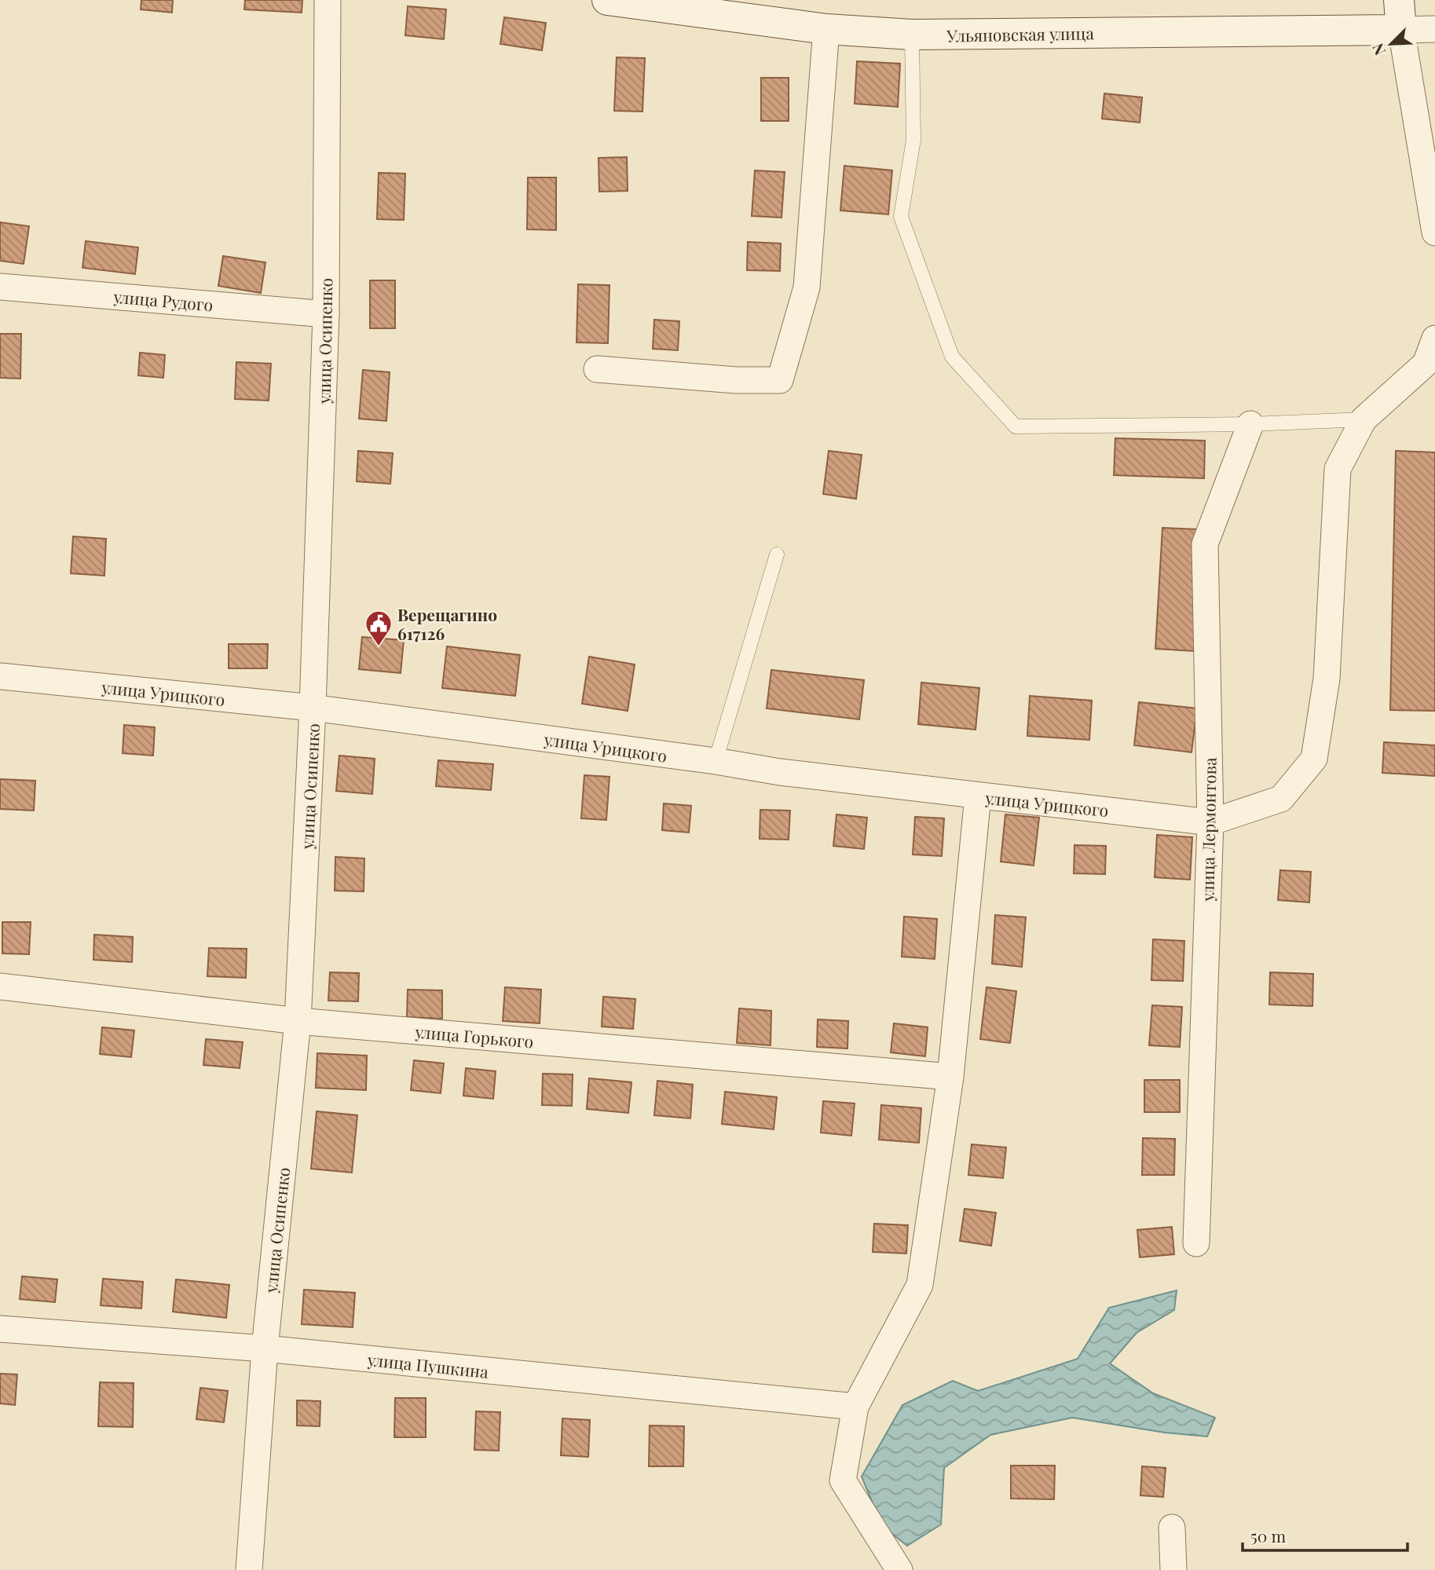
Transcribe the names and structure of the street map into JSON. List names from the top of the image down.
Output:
{
  "streets": {
    "street": [
      "Ульяновская улица",
      "улица Рудого",
      "улица Осипенко",
      "улица Урицкого",
      "улица Лермонтова",
      "улица Горького",
      "улица Пушкина"
    ]
  },
  "crossings": [
    ["улица Рудого", "улица Осипенко"],
    ["улица Осипенко", "улица Урицкого"],
    ["улица Осипенко", "улица Горького"],
    ["улица Осипенко", "улица Пушкина"],
    ["улица Урицкого", "улица Лермонтова"]
  ],
  "places": {
    "public building": ["Верещагино 617126"]
  },
  "scale_bar": "50 m",
  "north": "bottom left"
}
